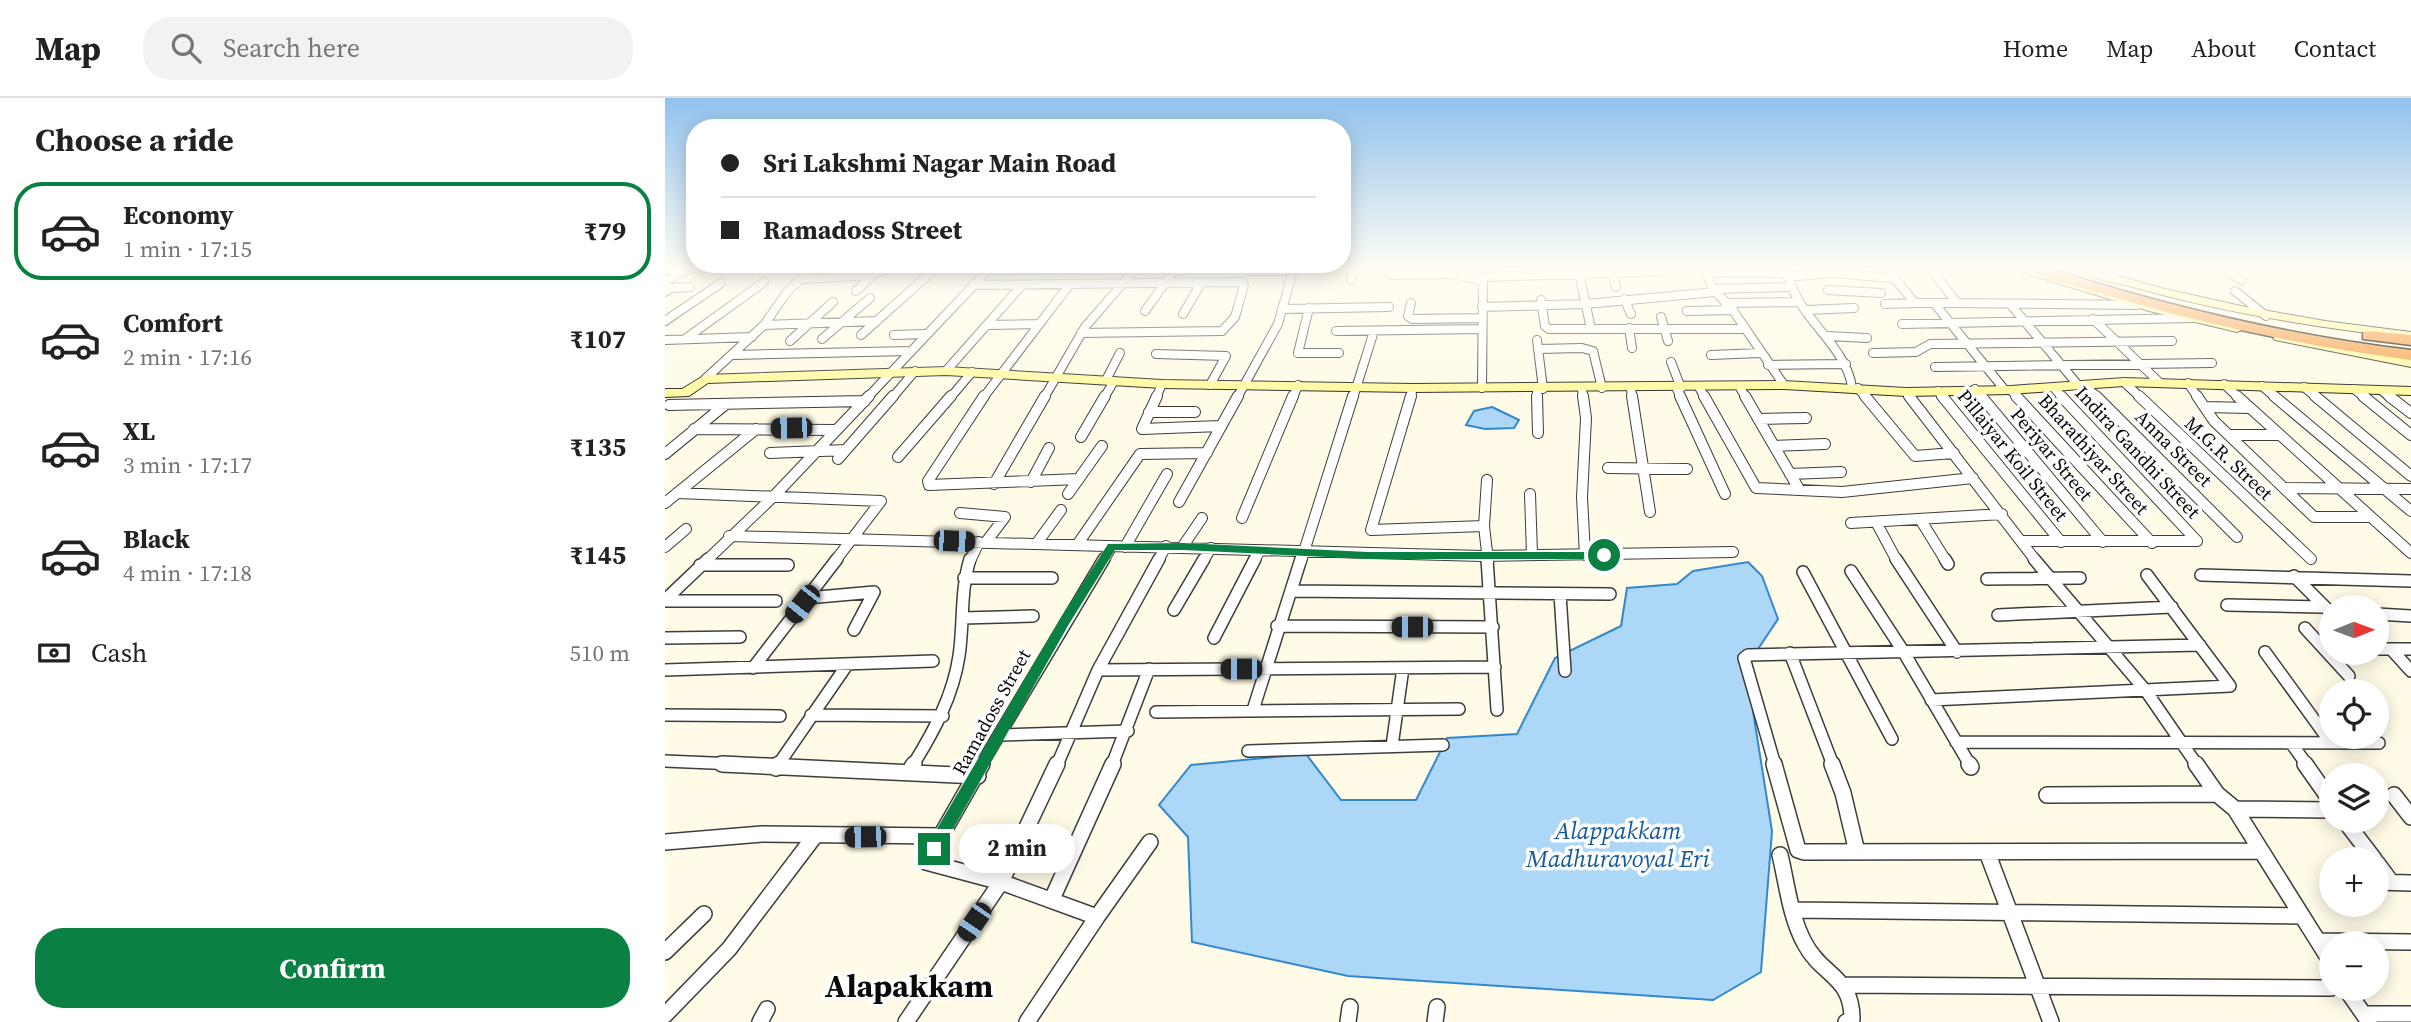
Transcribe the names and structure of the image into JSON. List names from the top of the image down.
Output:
{
  "streets": {
    "street": [
      "Anna Street",
      "Indira Gandhi Street",
      "Periyar Street",
      "Bharathiyar Street",
      "Pillaiyar Koil Street",
      "M.G.R. Street",
      "Ramadoss Street"
    ]
  },
  "crossings": [
    ["Indira Gandhi Street", "Bharathiyar Street"]
  ],
  "districts": ["Alapakkam"],
  "water": ["Alappakkam Madhuravoyal Eri"],
  "north": "right",
  "page": {
    "header": "Map",
    "search": "Search here",
    "nav": [
      "Home",
      "Map",
      "About",
      "Contact"
    ],
    "heading": "Choose a ride",
    "banner": ["Sri Lakshmi Nagar Main Road", "Ramadoss Street"],
    "list": [
      {
        "name": "Economy",
        "note": "1 min · 17:15",
        "value": "₹79"
      },
      {
        "name": "Comfort",
        "note": "2 min · 17:16",
        "value": "₹107"
      },
      {
        "name": "XL",
        "note": "3 min · 17:17",
        "value": "₹135"
      },
      {
        "name": "Black",
        "note": "4 min · 17:18",
        "value": "₹145"
      }
    ],
    "map_buttons": ["+", "−"],
    "pay": ["Cash", "510 m"],
    "bubble": "2 min",
    "buttons": "Confirm"
  }
}
